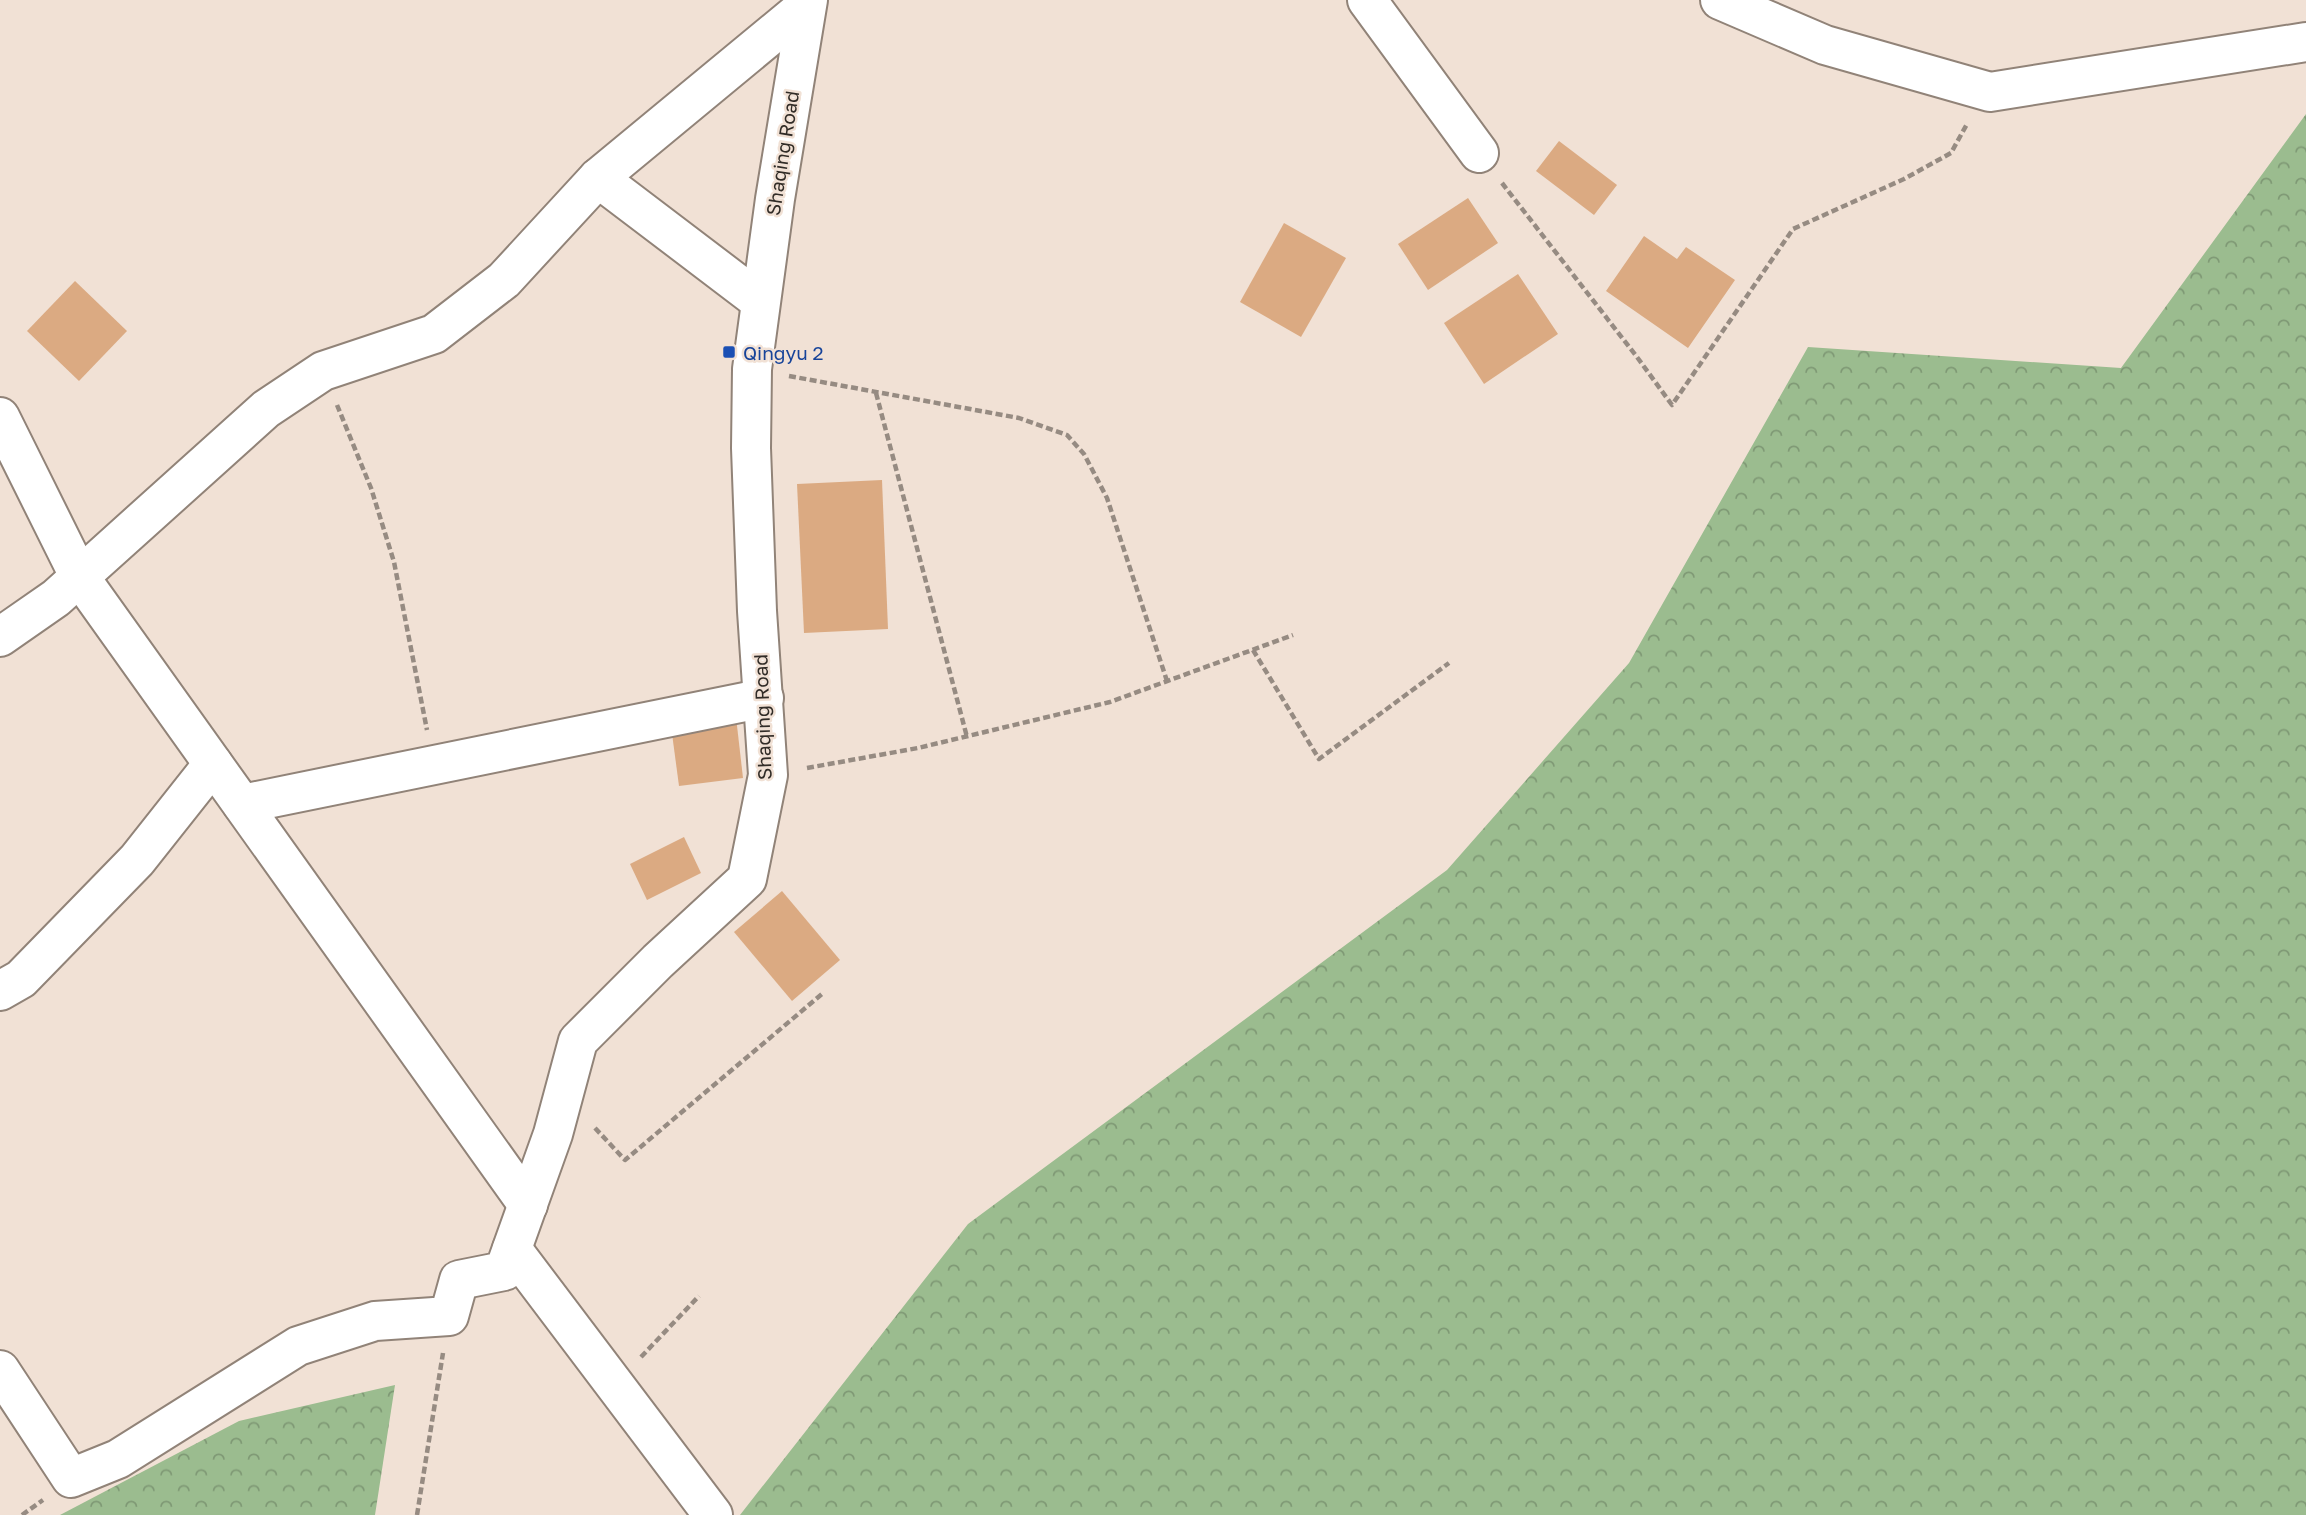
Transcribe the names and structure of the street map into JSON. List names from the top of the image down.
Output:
{
  "streets": {
    "street": ["Shaqing Road"]
  },
  "places": {
    "transit": ["Qingyu 2"]
  }
}
